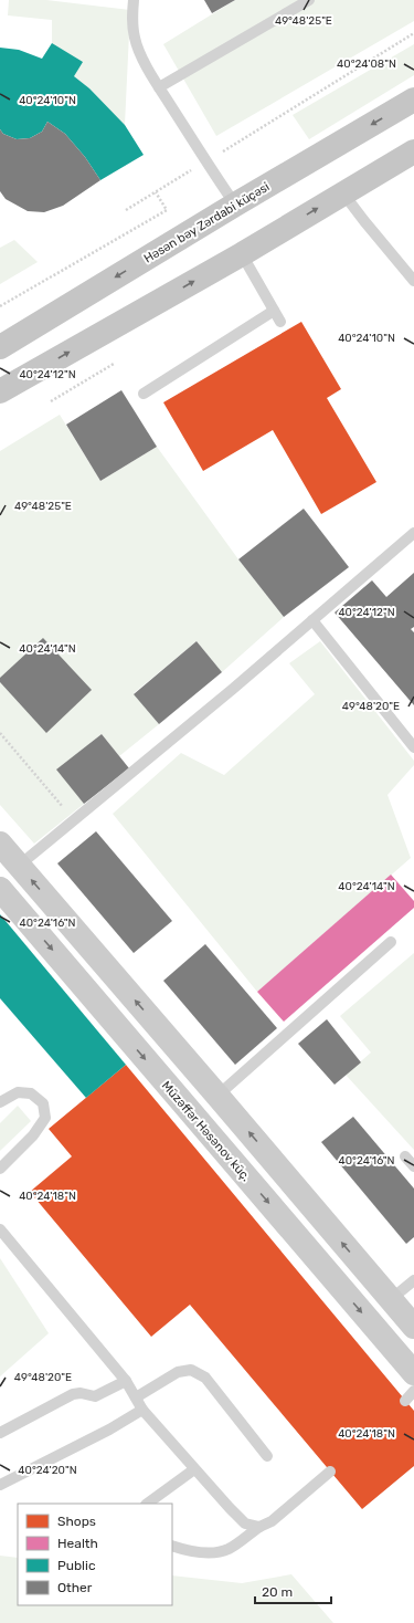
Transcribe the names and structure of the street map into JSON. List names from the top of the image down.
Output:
{
  "streets": {
    "main road": ["Həsən bəy Zərdabi küçəsi", "Müzəffər Həsənov küç."]
  },
  "legend": [
    "Shops",
    "Health",
    "Public",
    "Other"
  ],
  "scale_bar": "20 m",
  "coordinates": [
    "49°48'25\"E",
    "40°24'08\"N",
    "40°24'10\"N",
    "40°24'12\"N",
    "40°24'14\"N",
    "49°48'20\"E",
    "40°24'16\"N",
    "40°24'18\"N",
    "40°24'20\"N"
  ]
}
